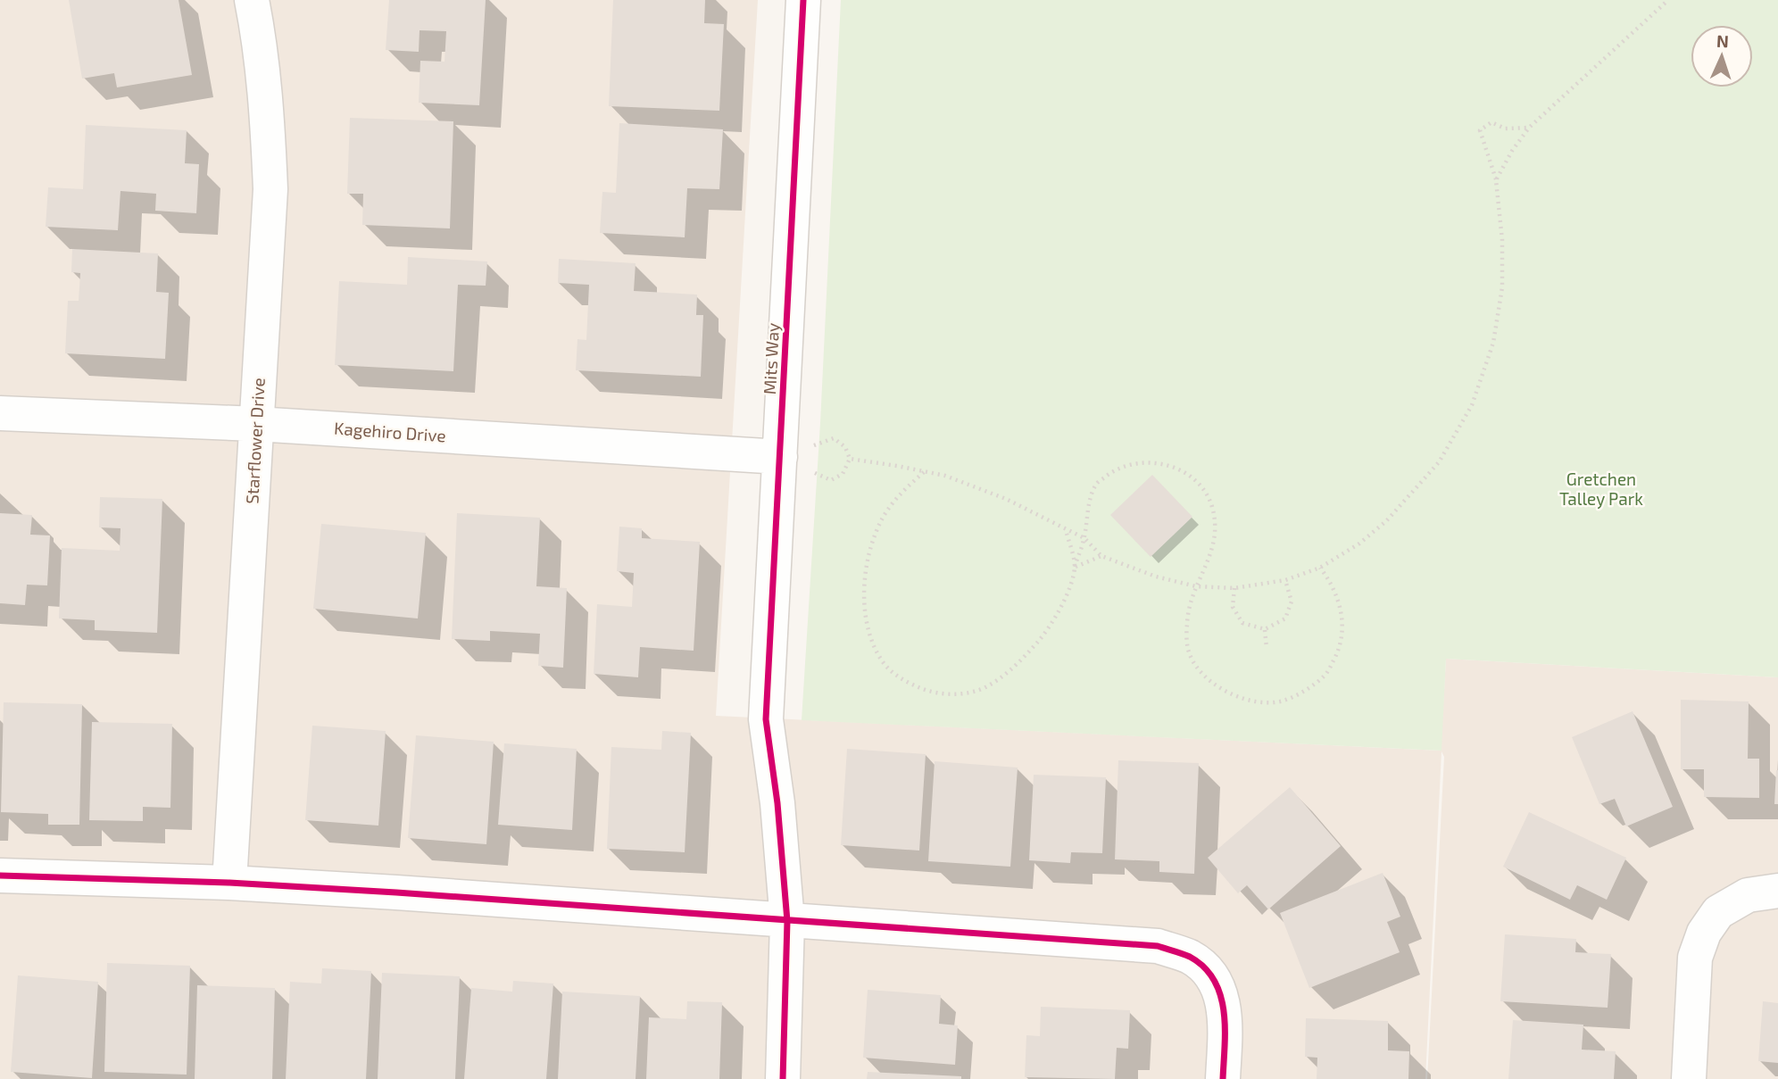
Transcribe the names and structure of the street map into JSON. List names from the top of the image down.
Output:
{
  "streets": {
    "street": ["Mits Way", "Kagehiro Drive", "Starflower Drive"]
  },
  "crossings": [
    ["Mits Way", "Kagehiro Drive"],
    ["Kagehiro Drive", "Starflower Drive"]
  ],
  "parks": ["Gretchen Talley Park"],
  "north": "top"
}
